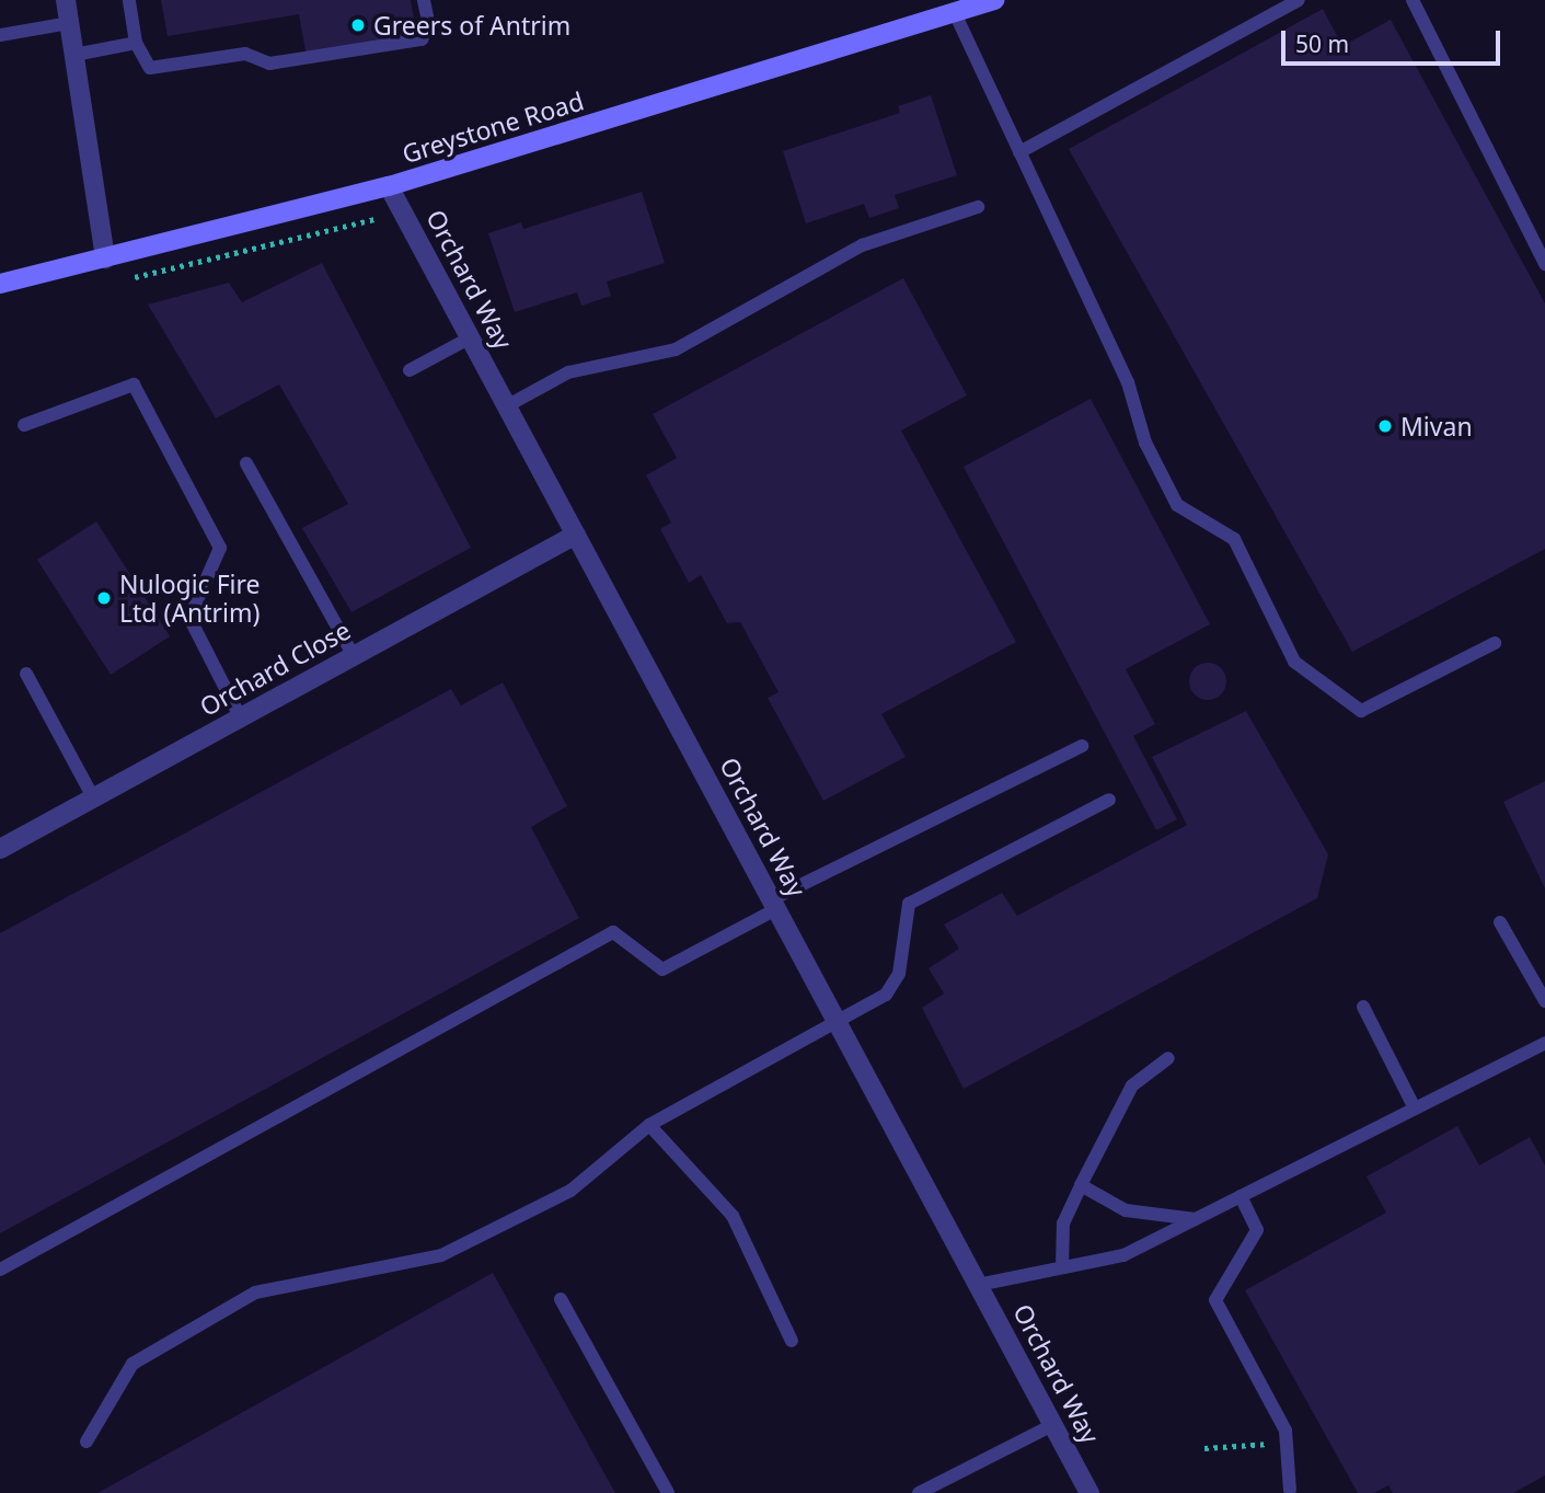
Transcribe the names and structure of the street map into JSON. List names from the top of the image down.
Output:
{
  "streets": {
    "main road": ["Greystone Road"],
    "street": ["Orchard Way", "Orchard Close"]
  },
  "crossings": [
    ["Greystone Road", "Orchard Way"],
    ["Orchard Way", "Orchard Close"]
  ],
  "places": ["Greers of Antrim", "Mivan", "Nulogic Fire Ltd (Antrim)"],
  "scale_bar": "50 m"
}
